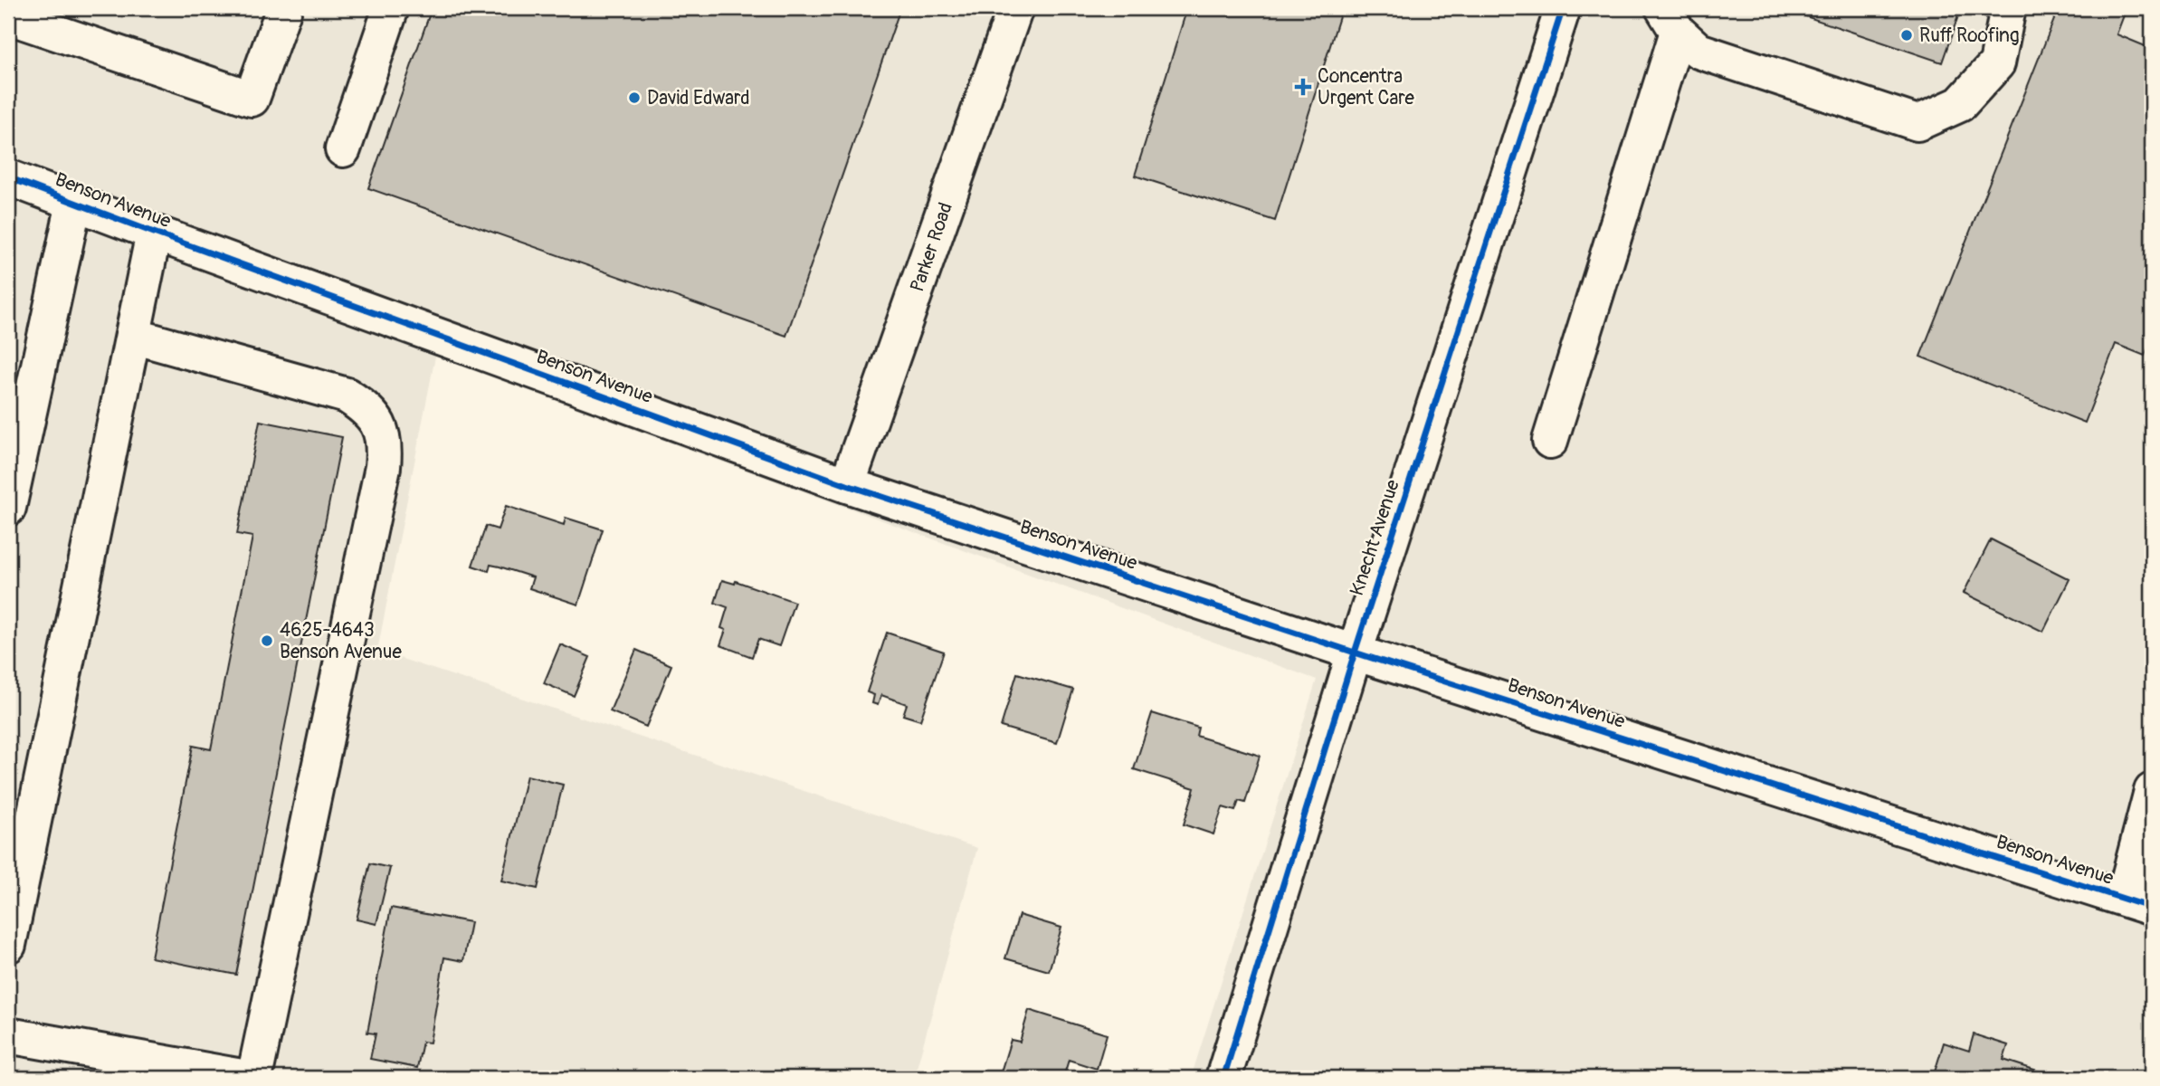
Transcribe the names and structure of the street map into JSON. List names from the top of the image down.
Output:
{
  "streets": {
    "street": ["Benson Avenue", "Parker Road", "Knecht Avenue"]
  },
  "crossings": [
    ["Benson Avenue", "Parker Road"],
    ["Benson Avenue", "Knecht Avenue"]
  ],
  "places": {
    "other": ["Ruff Roofing", "David Edward", "4625-4643 Benson Avenue"],
    "health": ["Concentra Urgent Care"]
  }
}
